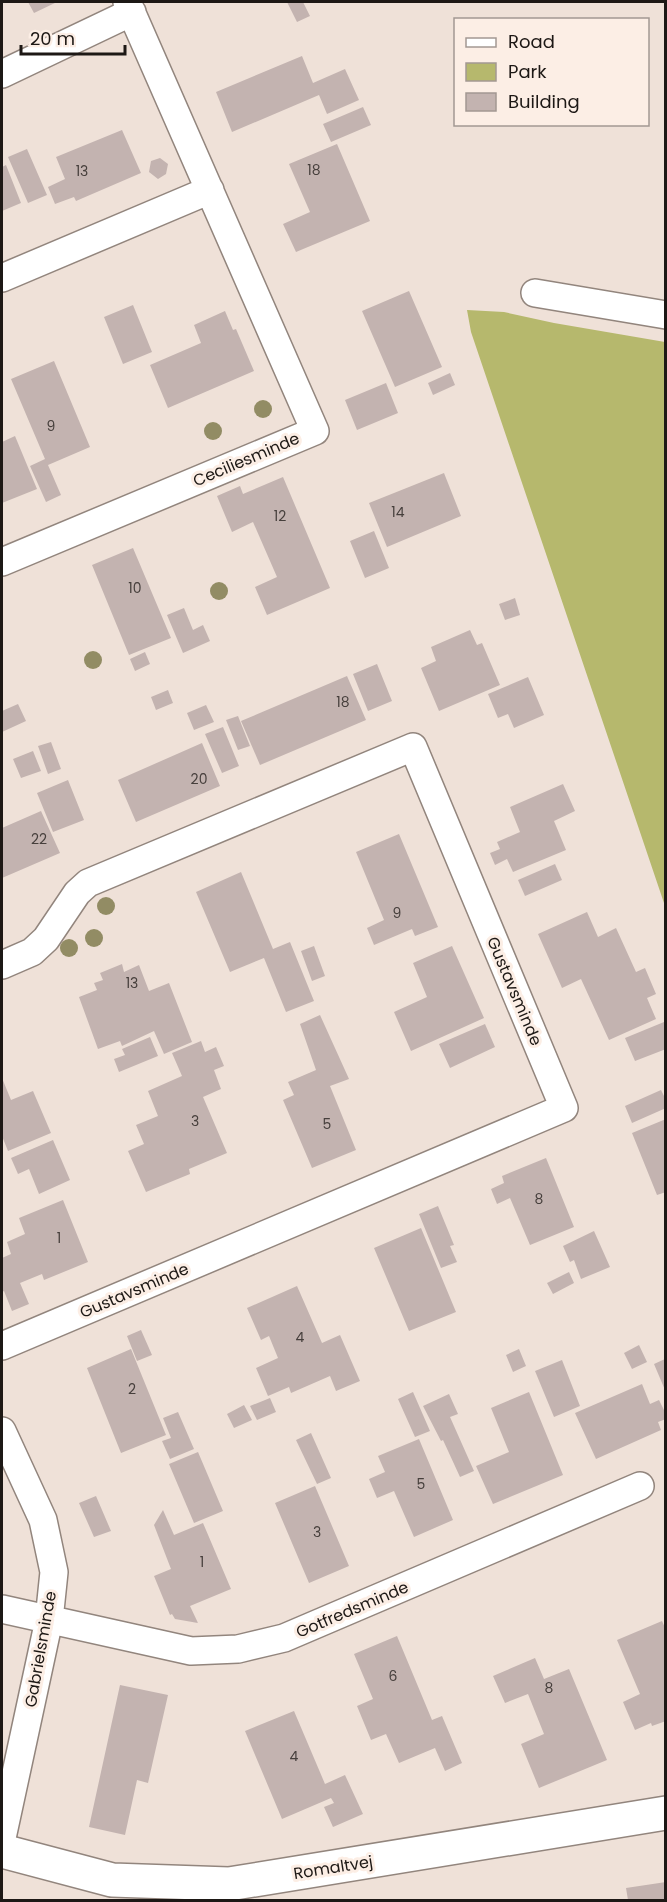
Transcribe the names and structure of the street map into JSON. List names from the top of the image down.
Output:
{
  "streets": {
    "street": [
      "Ceciliesminde",
      "Gustavsminde",
      "Gotfredsminde",
      "Gabrielsminde",
      "Romaltvej"
    ]
  },
  "crossings": [
    ["Gotfredsminde", "Gabrielsminde"]
  ],
  "house_numbers": [
    "18",
    "13",
    "9",
    "14",
    "12",
    "10",
    "18",
    "20",
    "22",
    "9",
    "13",
    "3",
    "5",
    "8",
    "1",
    "4",
    "2",
    "5",
    "3",
    "1",
    "6",
    "8",
    "4"
  ],
  "legend": ["Road", "Park", "Building"],
  "scale_bar": "20 m"
}
